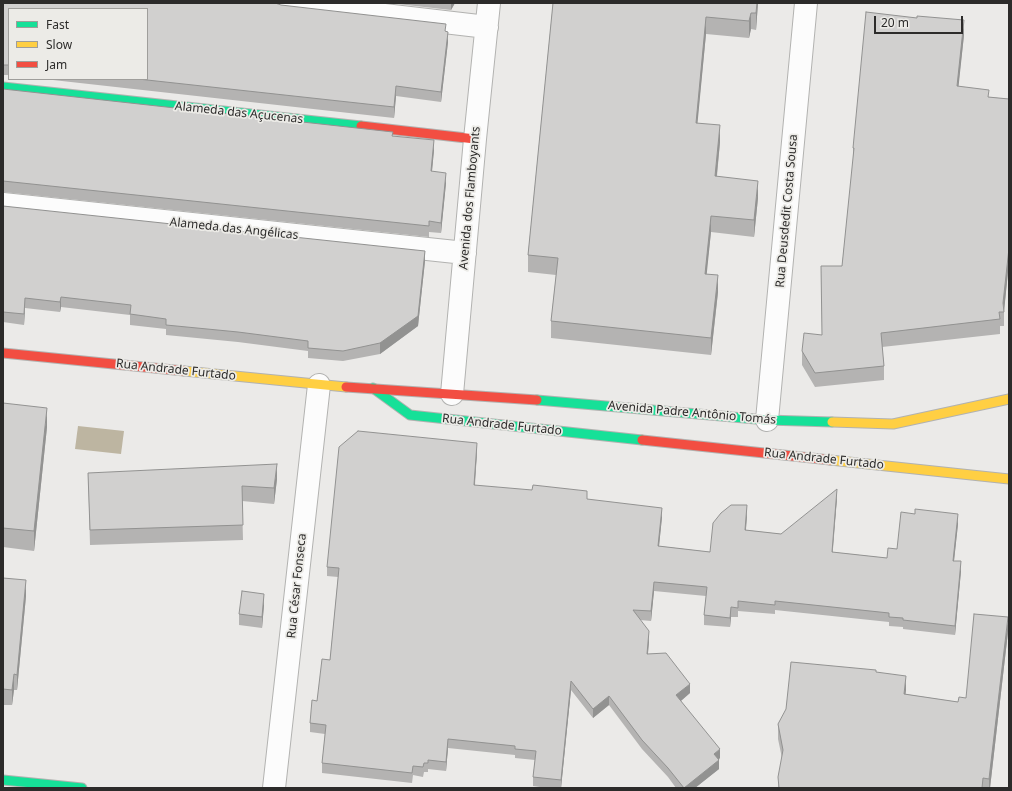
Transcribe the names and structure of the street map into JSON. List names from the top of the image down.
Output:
{
  "streets": {
    "street": [
      "Alameda das Açucenas",
      "Avenida dos Flamboyants",
      "Rua Deusdedit Costa Sousa",
      "Alameda das Angélicas",
      "Rua Andrade Furtado",
      "Avenida Padre Antônio Tomás",
      "Rua César Fonseca"
    ]
  },
  "crossings": [
    ["Alameda das Açucenas", "Avenida dos Flamboyants"],
    ["Avenida dos Flamboyants", "Alameda das Angélicas"],
    ["Avenida dos Flamboyants", "Avenida Padre Antônio Tomás"],
    ["Rua Deusdedit Costa Sousa", "Avenida Padre Antônio Tomás"],
    ["Rua Andrade Furtado", "Avenida Padre Antônio Tomás"],
    ["Rua Andrade Furtado", "Rua César Fonseca"]
  ],
  "legend": ["Fast", "Slow", "Jam"],
  "scale_bar": "20 m"
}
